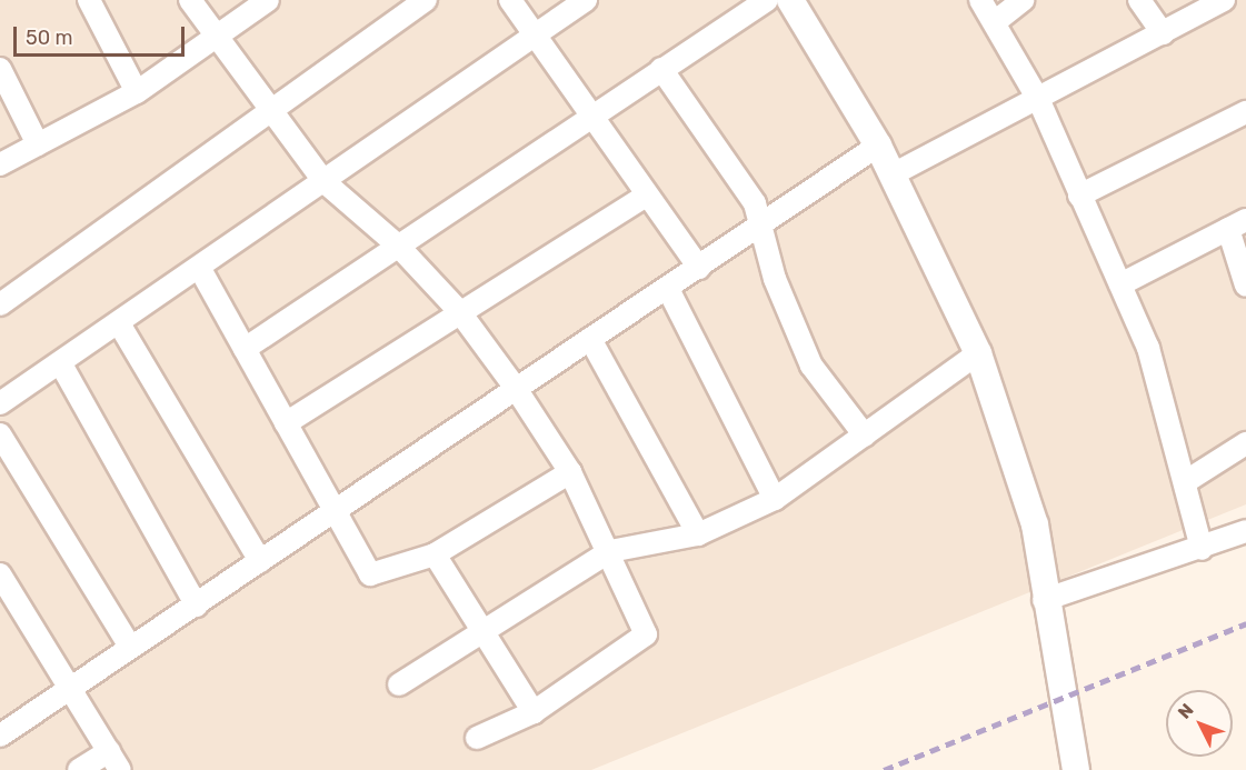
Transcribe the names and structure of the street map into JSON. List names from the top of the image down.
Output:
{
  "scale_bar": "50 m",
  "north": "top left"
}
